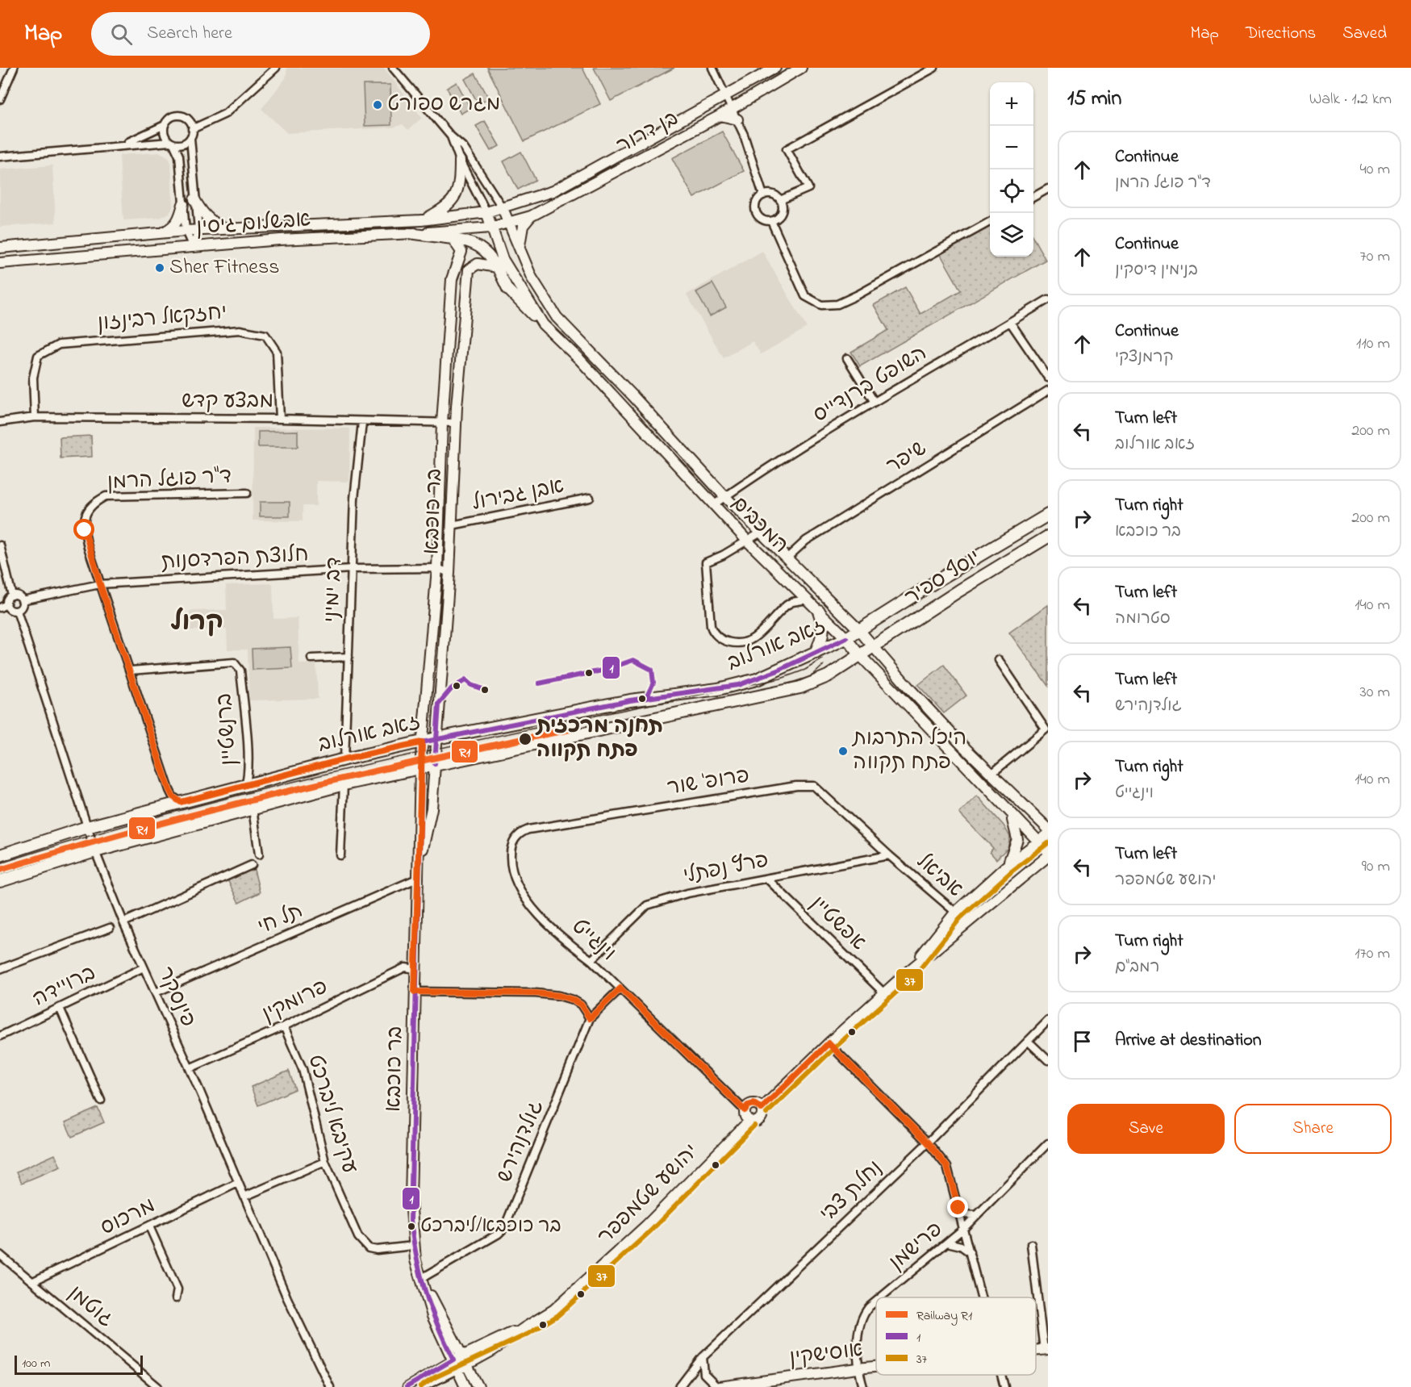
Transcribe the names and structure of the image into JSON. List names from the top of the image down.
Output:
{
  "streets": {
    "main road": ["יוסף ספיר", "זאב אורלוב"],
    "street": [
      "בן דרור",
      "אבשלום גיסין",
      "יחזקאל רבינזון",
      "השופט ברנדייס",
      "מבצע קדש",
      "שיפר",
      "ד\"ר פוגל הרמן",
      "אבן גבירול",
      "בר כוכבא",
      "המכבים",
      "חלוצת הפרדסנות",
      "דב ימיני",
      "ברנשטיין",
      "פרופ' שור",
      "פרץ נפתלי",
      "אביאל",
      "תל חי",
      "אפשטיין",
      "וינגייט",
      "ברויידה",
      "פינסקר",
      "פרומקין",
      "עקיבא ליברכט",
      "גולדנהירש",
      "נחלת צבי",
      "יהושע שטמפפר",
      "מרכוס",
      "פרישמן",
      "גוטמן",
      "אוסישקין"
    ]
  },
  "crossings": [
    ["בן דרור", "אבשלום גיסין"],
    ["בן דרור", "המכבים"],
    ["אבשלום גיסין", "המכבים"],
    ["יחזקאל רבינזון", "מבצע קדש"],
    ["השופט ברנדייס", "המכבים"],
    ["מבצע קדש", "בר כוכבא"],
    ["מבצע קדש", "דב ימיני"],
    ["שיפר", "המכבים"],
    ["ד\"ר פוגל הרמן", "חלוצת הפרדסנות"],
    ["ד\"ר פוגל הרמן", "זאב אורלוב"],
    ["ד\"ר פוגל הרמן", "ברנשטיין"],
    ["אבן גבירול", "בר כוכבא"],
    ["בר כוכבא", "חלוצת הפרדסנות"],
    ["בר כוכבא", "זאב אורלוב"],
    ["בר כוכבא", "תל חי"],
    ["בר כוכבא", "פרומקין"],
    ["בר כוכבא", "עקיבא ליברכט"],
    ["בר כוכבא", "גולדנהירש"],
    ["בר כוכבא", "יהושע שטמפפר"],
    ["המכבים", "יוסף ספיר"],
    ["המכבים", "זאב אורלוב"],
    ["חלוצת הפרדסנות", "דב ימיני"],
    ["חלוצת הפרדסנות", "פינסקר"],
    ["יוסף ספיר", "זאב אורלוב"],
    ["דב ימיני", "זאב אורלוב"],
    ["זאב אורלוב", "ברנשטיין"],
    ["זאב אורלוב", "פינסקר"],
    ["פרופ' שור", "פרץ נפתלי"],
    ["פרופ' שור", "אביאל"],
    ["פרופ' שור", "וינגייט"],
    ["פרץ נפתלי", "אביאל"],
    ["פרץ נפתלי", "אפשטיין"],
    ["פרץ נפתלי", "וינגייט"],
    ["תל חי", "פינסקר"],
    ["וינגייט", "גולדנהירש"],
    ["וינגייט", "יהושע שטמפפר"],
    ["ברויידה", "פינסקר"],
    ["פינסקר", "פרומקין"],
    ["פינסקר", "מרכוס"],
    ["פרומקין", "עקיבא ליברכט"],
    ["מרכוס", "גוטמן"],
    ["פרישמן", "אוסישקין"]
  ],
  "districts": ["קרול"],
  "places": [
    "מגרש ספורט",
    "Sher Fitness",
    "תחנה מרכזית פתח תקווה",
    "היכל התרבות פתח תקווה",
    "בר כוכבא/ליברכט"
  ],
  "lines": ["transit line 1", "rail line R1", "transit line 37"],
  "legend": ["Railway R1", "1", "37"],
  "scale_bar": "100 m",
  "page": {
    "header": "Map",
    "search": "Search here",
    "nav": ["Map", "Directions", "Saved"],
    "heading": ["15 min", "Walk · 1.2 km"],
    "map_buttons": ["+", "−"],
    "list": [
      ["Continue", "ד\"ר פוגל הרמן", "40 m"],
      ["Continue", "בנימין דיסקין", "70 m"],
      ["Continue", "קרמנצקי", "110 m"],
      ["Turn left", "זאב אורלוב", "200 m"],
      ["Turn right", "בר כוכבא", "200 m"],
      ["Turn left", "סטרומה", "140 m"],
      ["Turn left", "גולדנהירש", "30 m"],
      ["Turn right", "וינגייט", "140 m"],
      ["Turn left", "יהושע שטמפפר", "90 m"],
      ["Turn right", "רמב\"ם", "170 m"],
      "Arrive at destination"
    ],
    "buttons": ["Save", "Share"],
    "scale": "100 m"
  }
}
